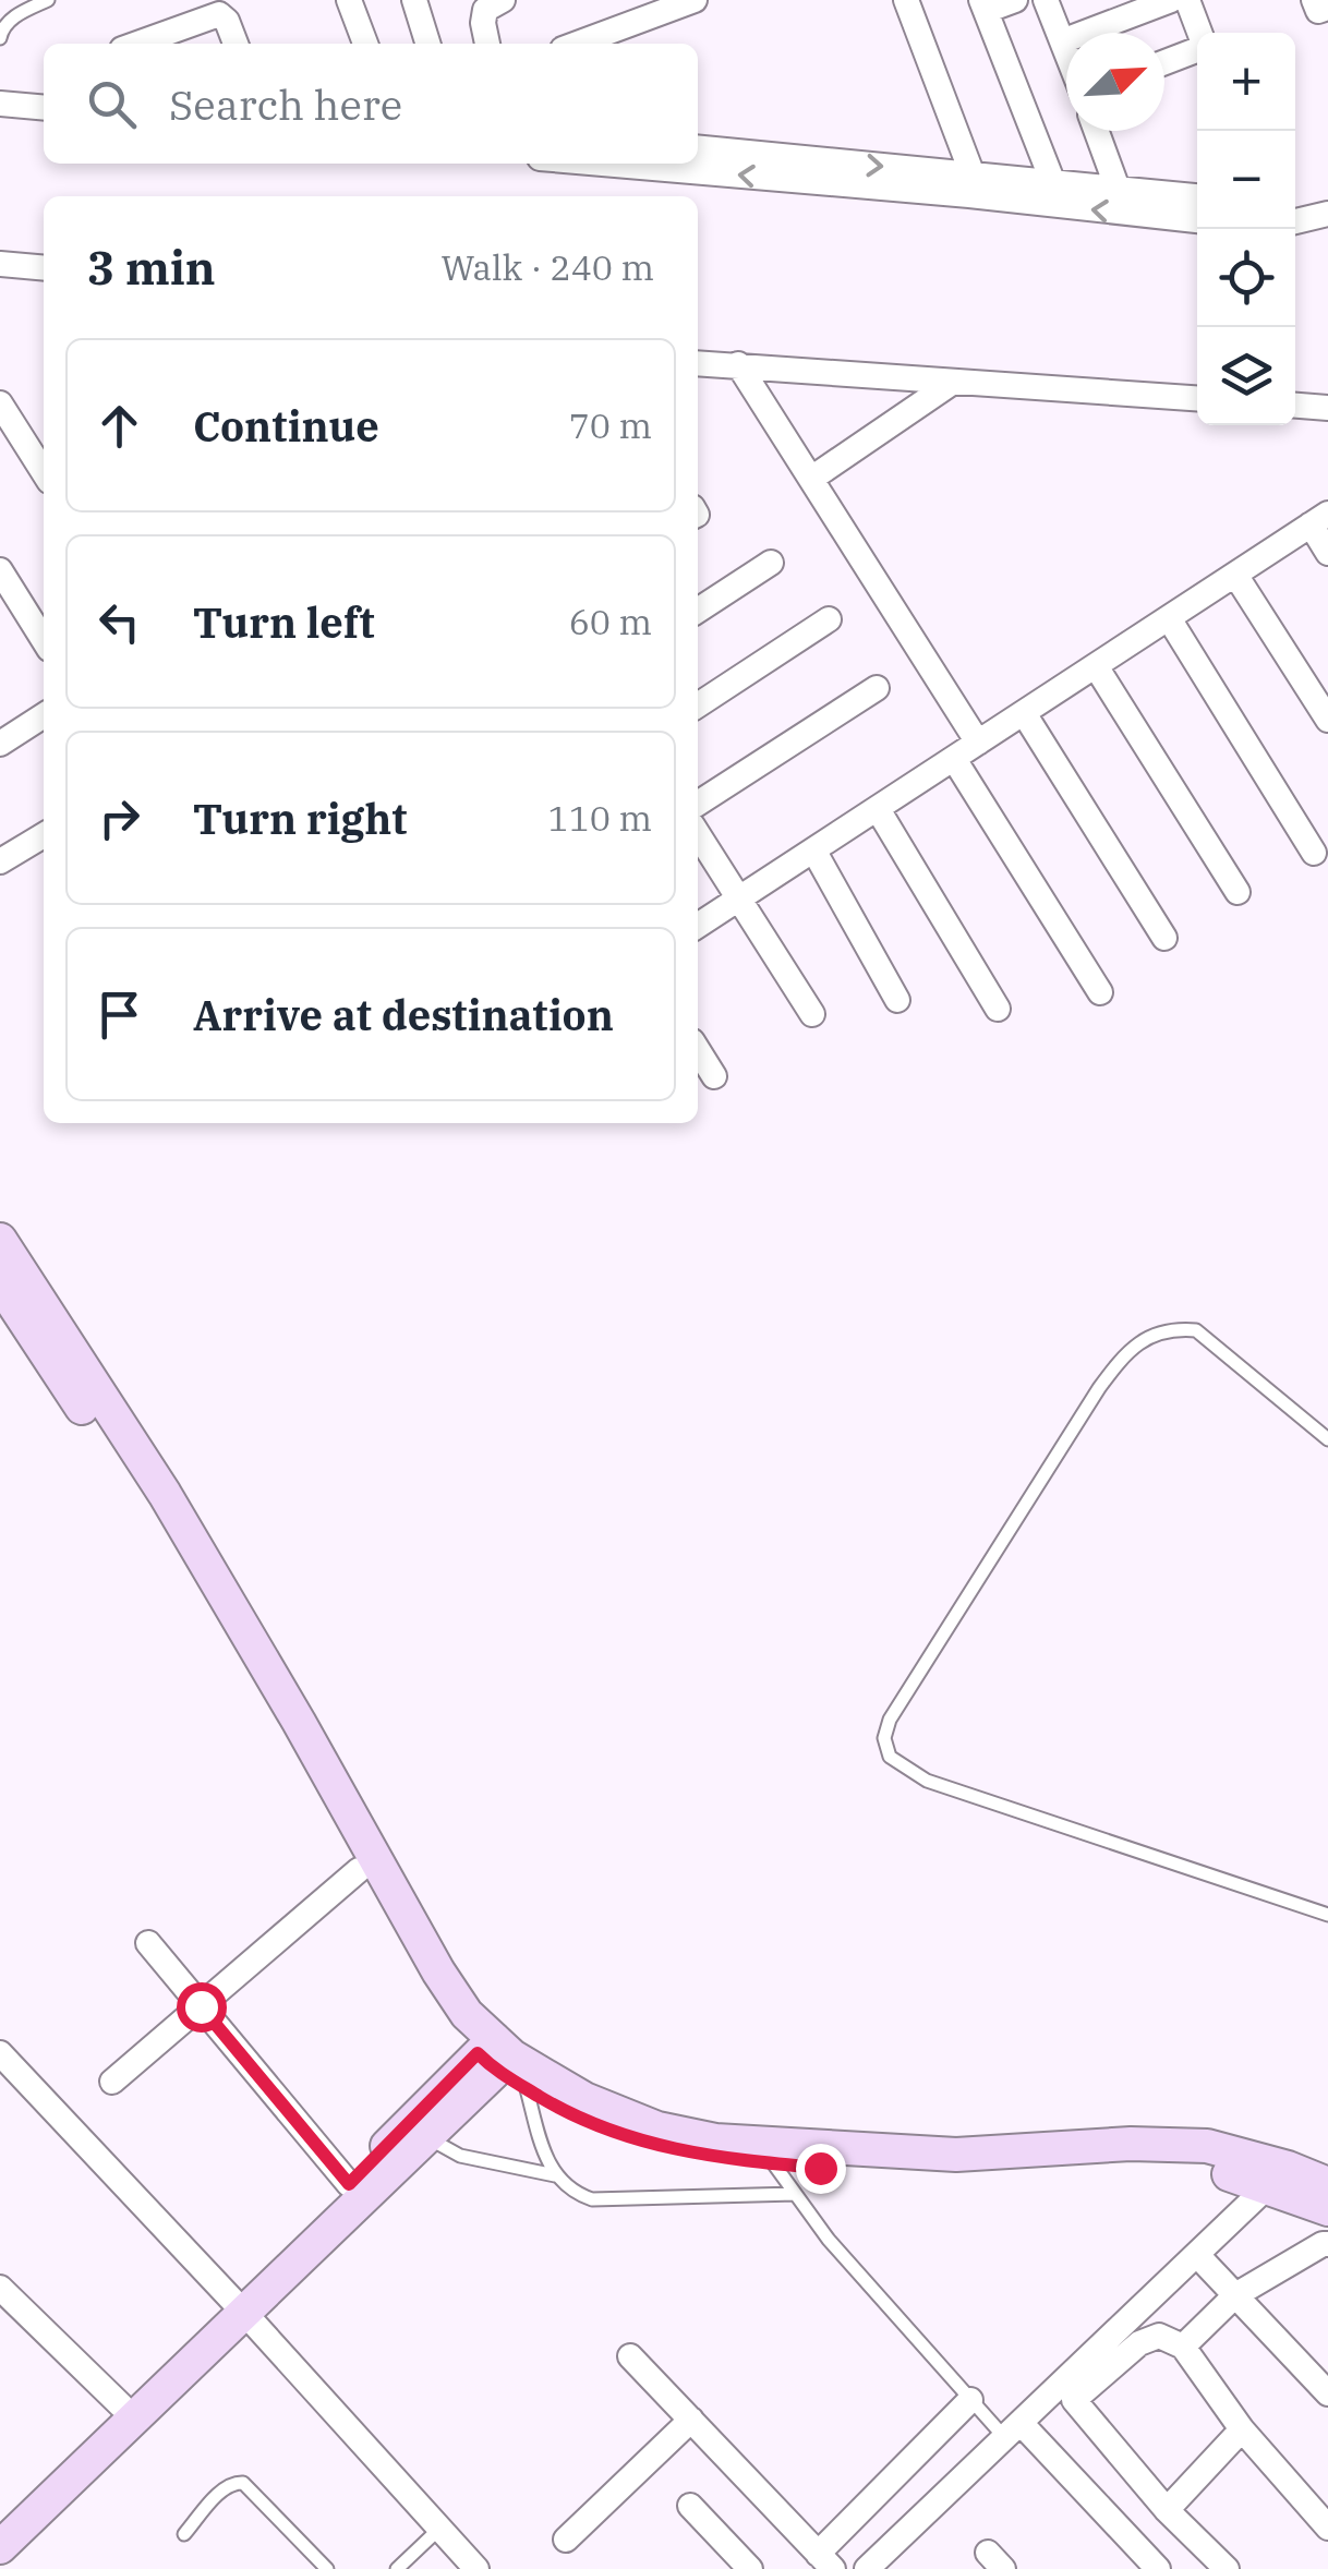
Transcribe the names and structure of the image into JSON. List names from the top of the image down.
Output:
{
  "north": "top right",
  "page": {
    "map_buttons": ["+", "−"],
    "search": "Search here",
    "heading": ["3 min", "Walk · 240 m"],
    "list": [
      ["Continue", "70 m"],
      ["Turn left", "60 m"],
      ["Turn right", "110 m"],
      "Arrive at destination"
    ]
  }
}
